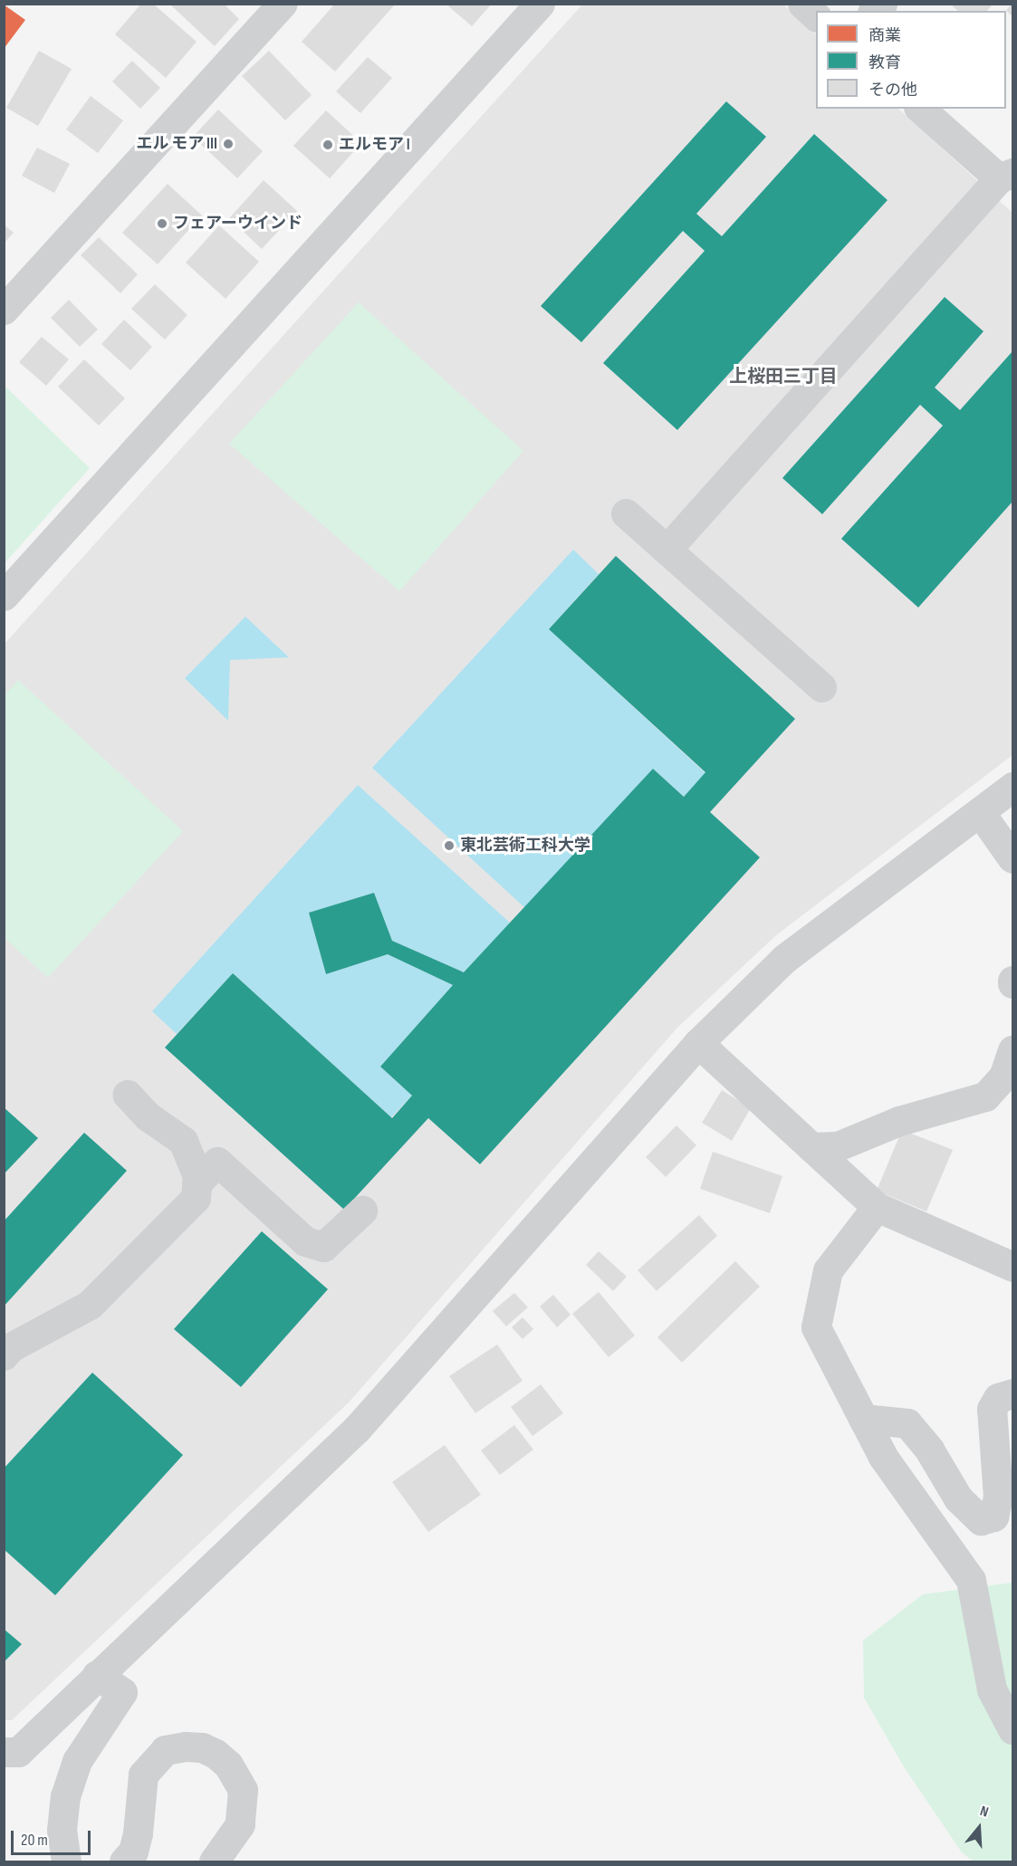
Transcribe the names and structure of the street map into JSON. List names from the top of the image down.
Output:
{
  "districts": ["上桜田三丁目"],
  "places": [
    "エル モア III",
    "エルモア I",
    "フェアーウインド",
    "東北芸術工科大学"
  ],
  "legend": ["商業", "教育", "その他"],
  "scale_bar": "20 m",
  "north": "top"
}
